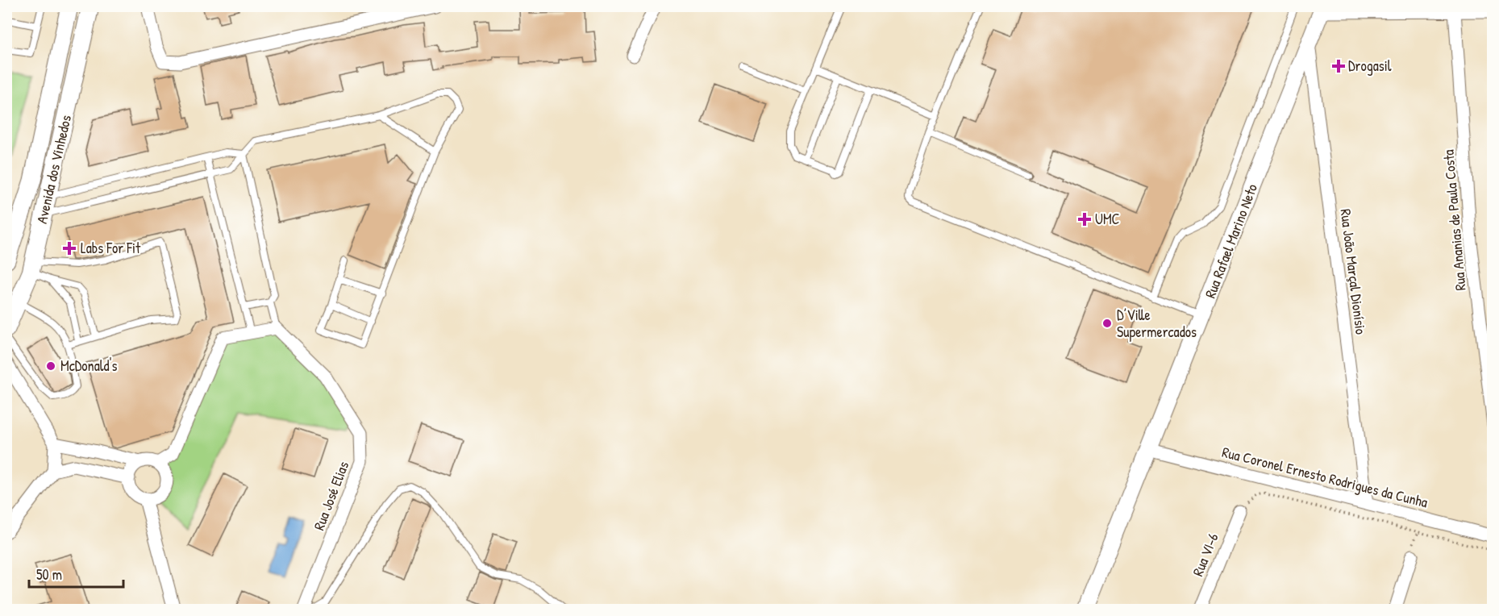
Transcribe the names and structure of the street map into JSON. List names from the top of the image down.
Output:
{
  "streets": {
    "main road": ["Avenida dos Vinhedos"],
    "street": [
      "Rua Ananias de Paula Costa",
      "Rua Rafael Marino Neto",
      "Rua João Marçal Dionísio",
      "Rua Coronel Ernesto Rodrigues da Cunha",
      "Rua José Elias",
      "Rua VI-6"
    ]
  },
  "crossings": [
    ["Rua Rafael Marino Neto", "Rua João Marçal Dionísio"],
    ["Rua Rafael Marino Neto", "Rua Coronel Ernesto Rodrigues da Cunha"],
    ["Rua João Marçal Dionísio", "Rua Coronel Ernesto Rodrigues da Cunha"]
  ],
  "places": {
    "health": ["Drogasil", "UMC", "Labs For Fit"],
    "other": ["D’Ville Supermercados", "McDonald's"]
  },
  "scale_bar": "50 m"
}
